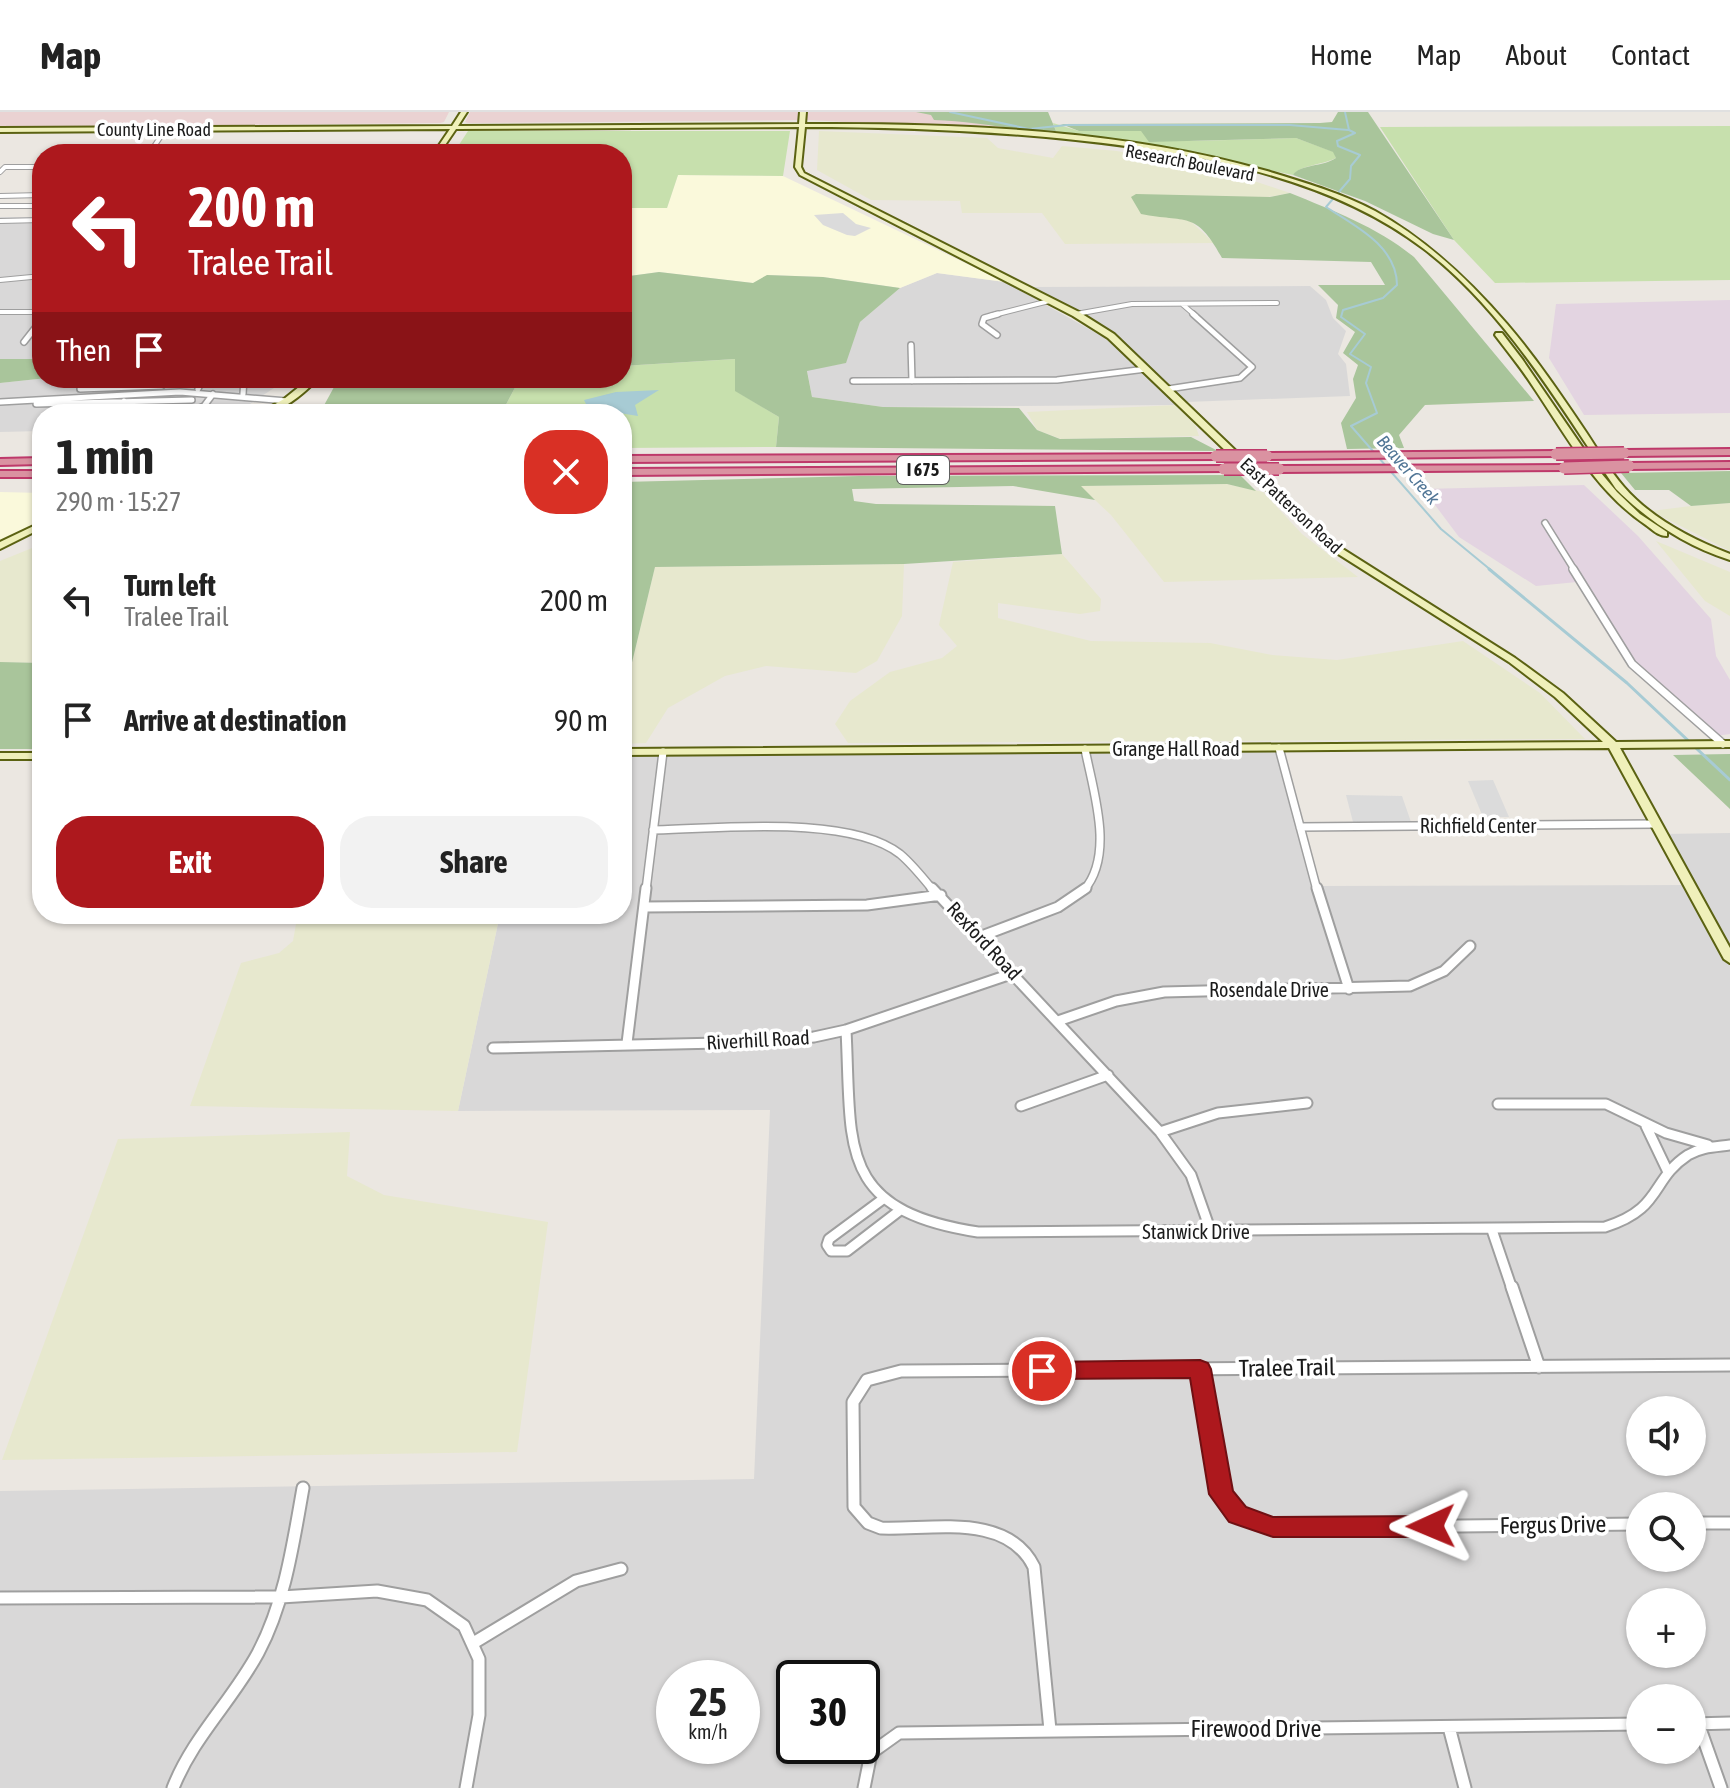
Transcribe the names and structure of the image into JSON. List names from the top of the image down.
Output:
{
  "streets": {
    "highway": ["I 675"],
    "main road": [
      "County Line Road",
      "Research Boulevard",
      "East Patterson Road",
      "Grange Hall Road"
    ],
    "street": [
      "Richfield Center",
      "Rexford Road",
      "Rosendale Drive",
      "Riverhill Road",
      "Stanwick Drive",
      "Tralee Trail",
      "Fergus Drive",
      "Firewood Drive"
    ]
  },
  "crossings": [
    ["County Line Road", "Research Boulevard"],
    ["Research Boulevard", "East Patterson Road"],
    ["East Patterson Road", "Grange Hall Road"],
    ["East Patterson Road", "Richfield Center"],
    ["Rexford Road", "Rosendale Drive"],
    ["Rexford Road", "Riverhill Road"],
    ["Rexford Road", "Stanwick Drive"],
    ["Riverhill Road", "Stanwick Drive"],
    ["Tralee Trail", "Fergus Drive"],
    ["Tralee Trail", "Firewood Drive"]
  ],
  "water": ["Beaver Creek"],
  "page": {
    "header": "Map",
    "nav": [
      "Home",
      "Map",
      "About",
      "Contact"
    ],
    "turn": ["200 m", "Tralee Trail"],
    "then": "Then",
    "heading": ["1 min", "290 m · 15:27"],
    "list": [
      {
        "name": "Turn left",
        "note": "Tralee Trail",
        "value": "200 m"
      },
      {
        "name": "Arrive at destination",
        "value": "90 m"
      }
    ],
    "buttons": ["Exit", "Share"],
    "map_buttons": ["+", "−"],
    "speed": "25 km/h",
    "limit": "30"
  }
}
